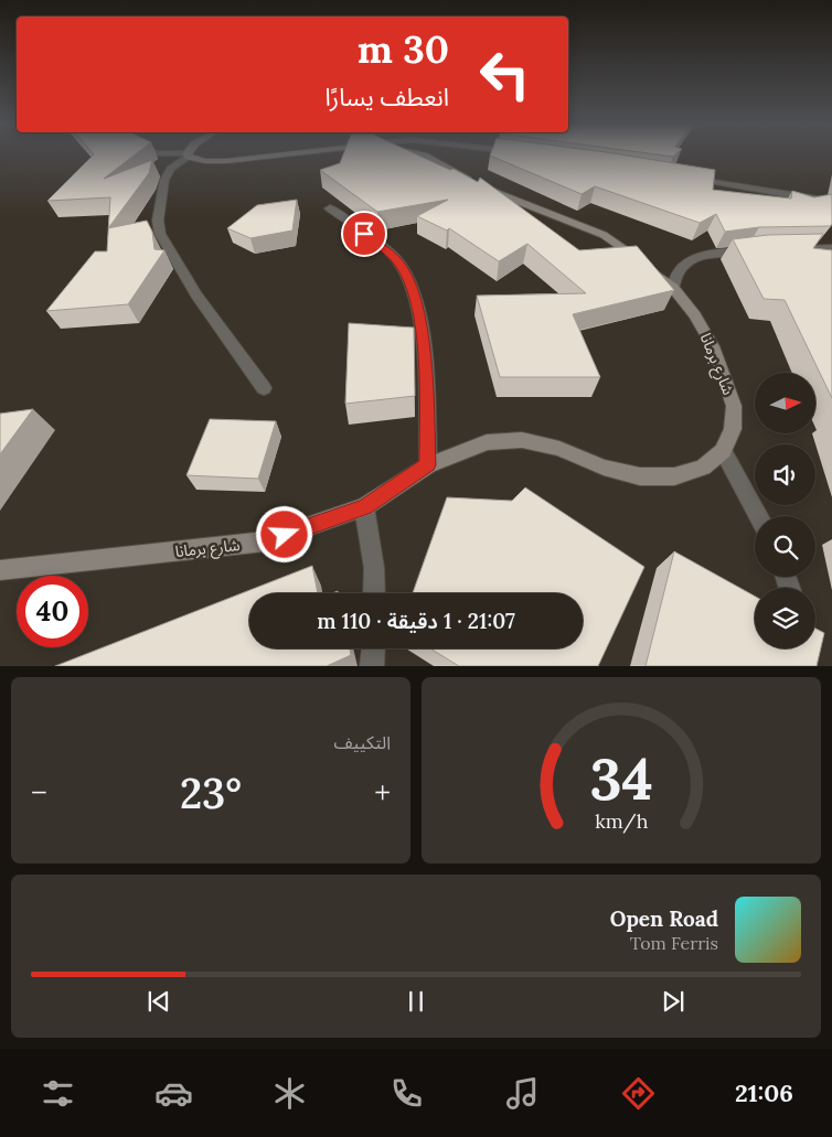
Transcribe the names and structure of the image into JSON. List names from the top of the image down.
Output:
{
  "streets": {
    "street": ["شارع برمانا"]
  },
  "north": "right",
  "page": {
    "turn": ["30 m", "انعطف يسارًا"],
    "limit": "40",
    "trip": "21:07 · 1 دقيقة · 110 m",
    "tile": "التكييف",
    "heat": ["−", "23°", "+"],
    "song": ["Open Road", "Tom Ferris"],
    "tabs": "21:06",
    "gauge": ["34", "km/h"]
  }
}
